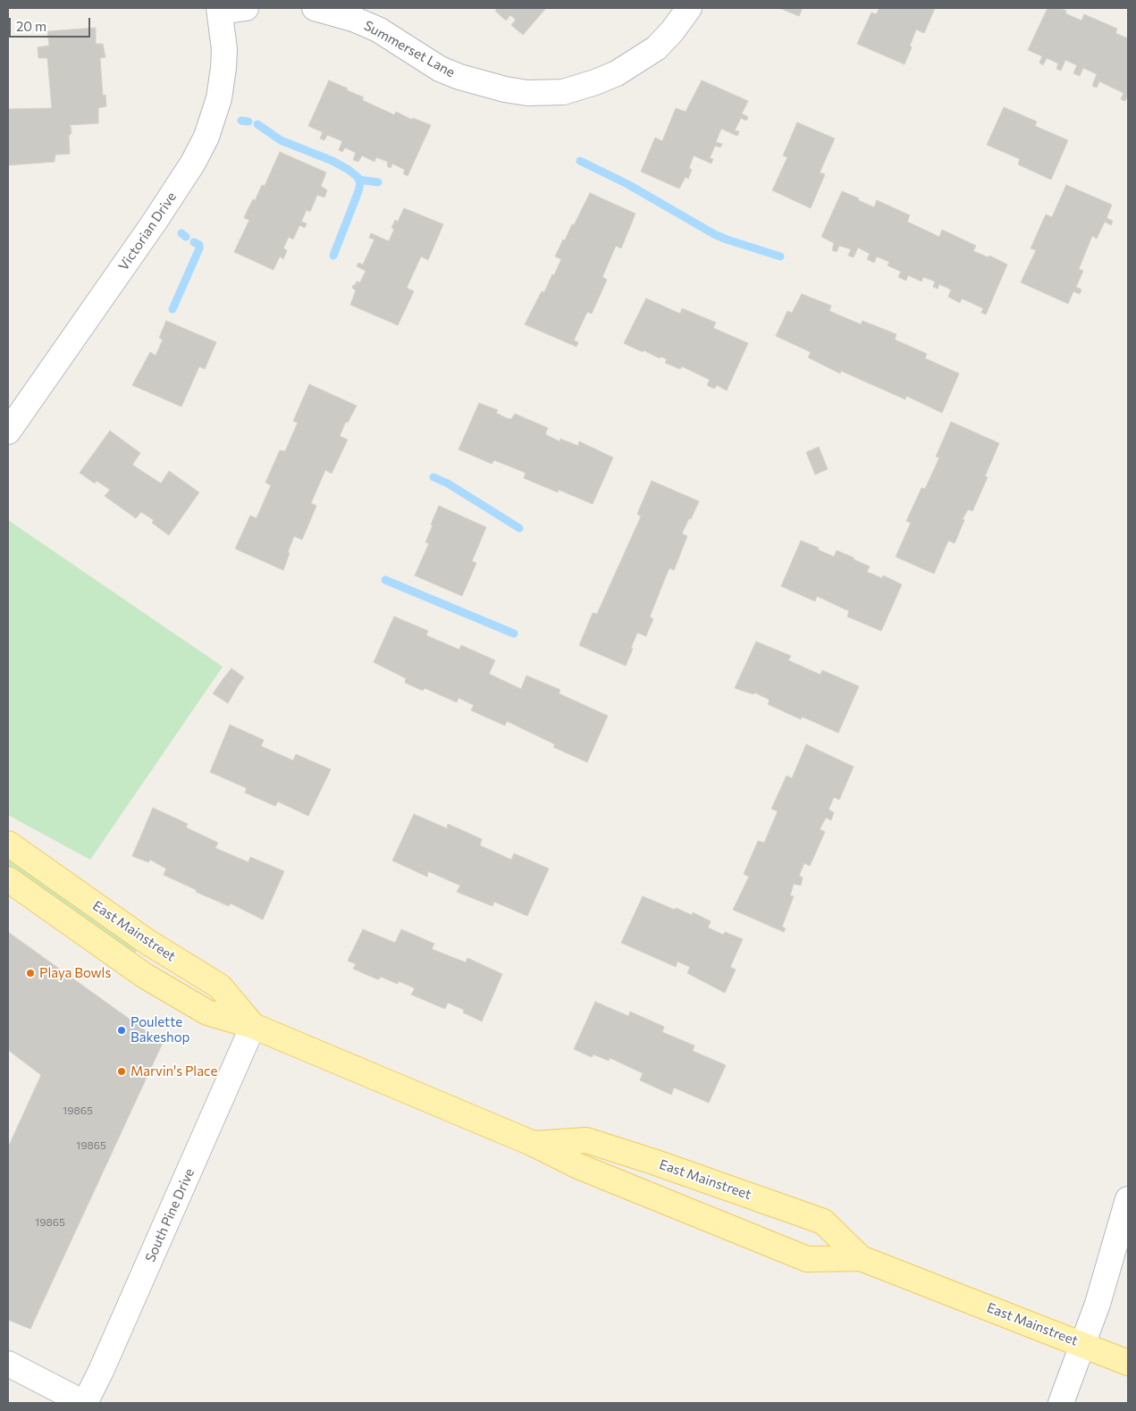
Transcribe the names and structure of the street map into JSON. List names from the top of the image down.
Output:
{
  "streets": {
    "main road": ["East Mainstreet"],
    "street": ["Summerset Lane", "Victorian Drive", "South Pine Drive"]
  },
  "crossings": [
    ["East Mainstreet", "South Pine Drive"]
  ],
  "places": ["Playa Bowls", "Poulette Bakeshop", "Marvin's Place"],
  "house_numbers": ["19865", "19865", "19865"],
  "scale_bar": "20 m"
}
